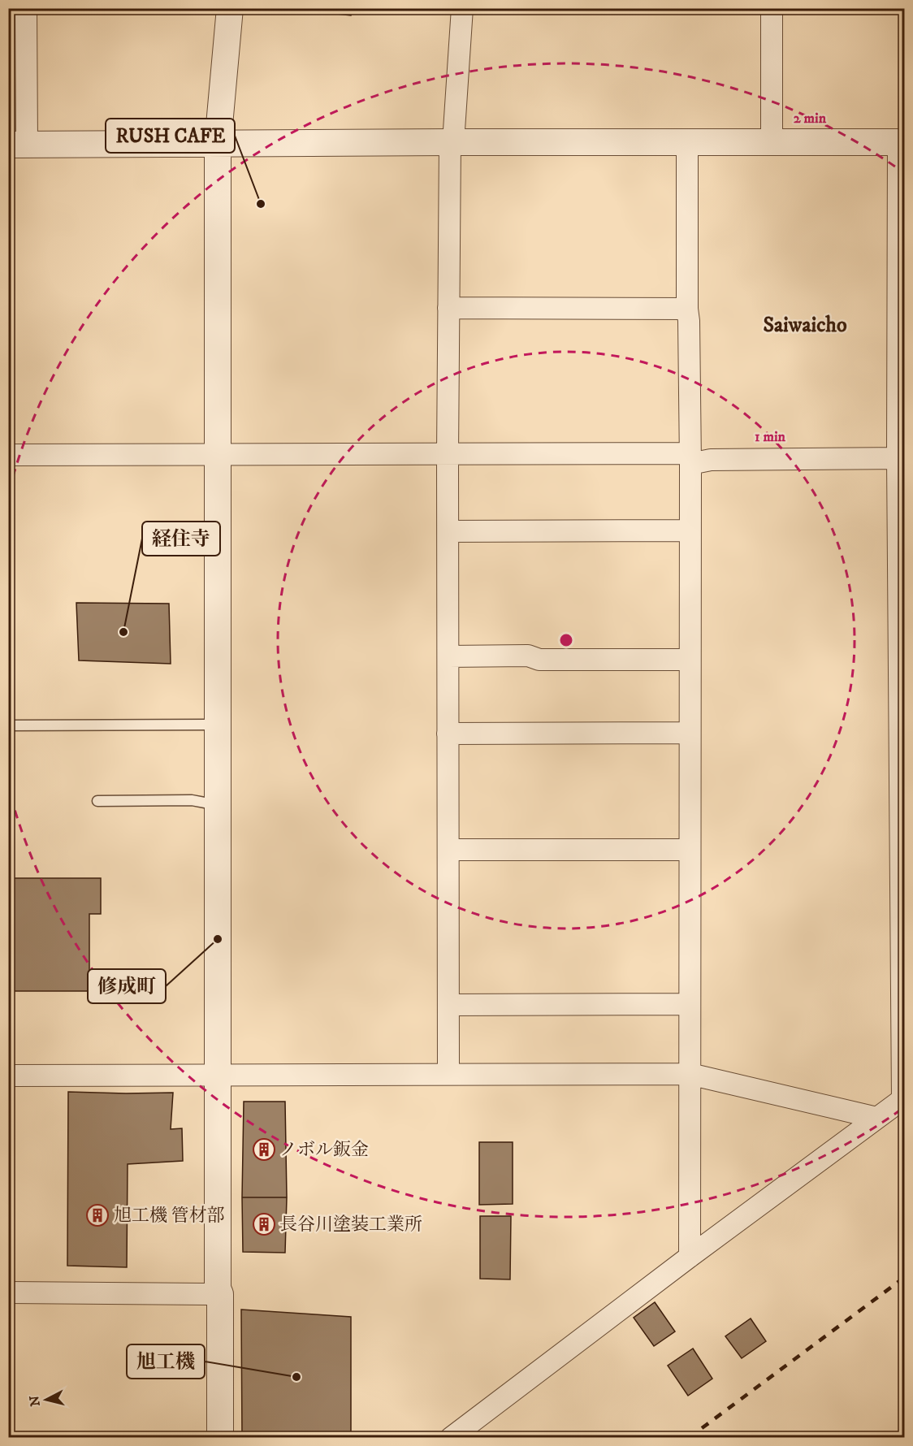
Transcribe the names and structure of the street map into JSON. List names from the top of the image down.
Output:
{
  "districts": ["Saiwaicho"],
  "places": {
    "other": [
      "RUSH CAFE",
      "経住寺",
      "修成町",
      "旭工機"
    ],
    "building": ["ノボル鈑金", "旭工機 管材部", "長谷川塗装工業所"]
  },
  "north": "left",
  "rings": ["2 min", "1 min"]
}
